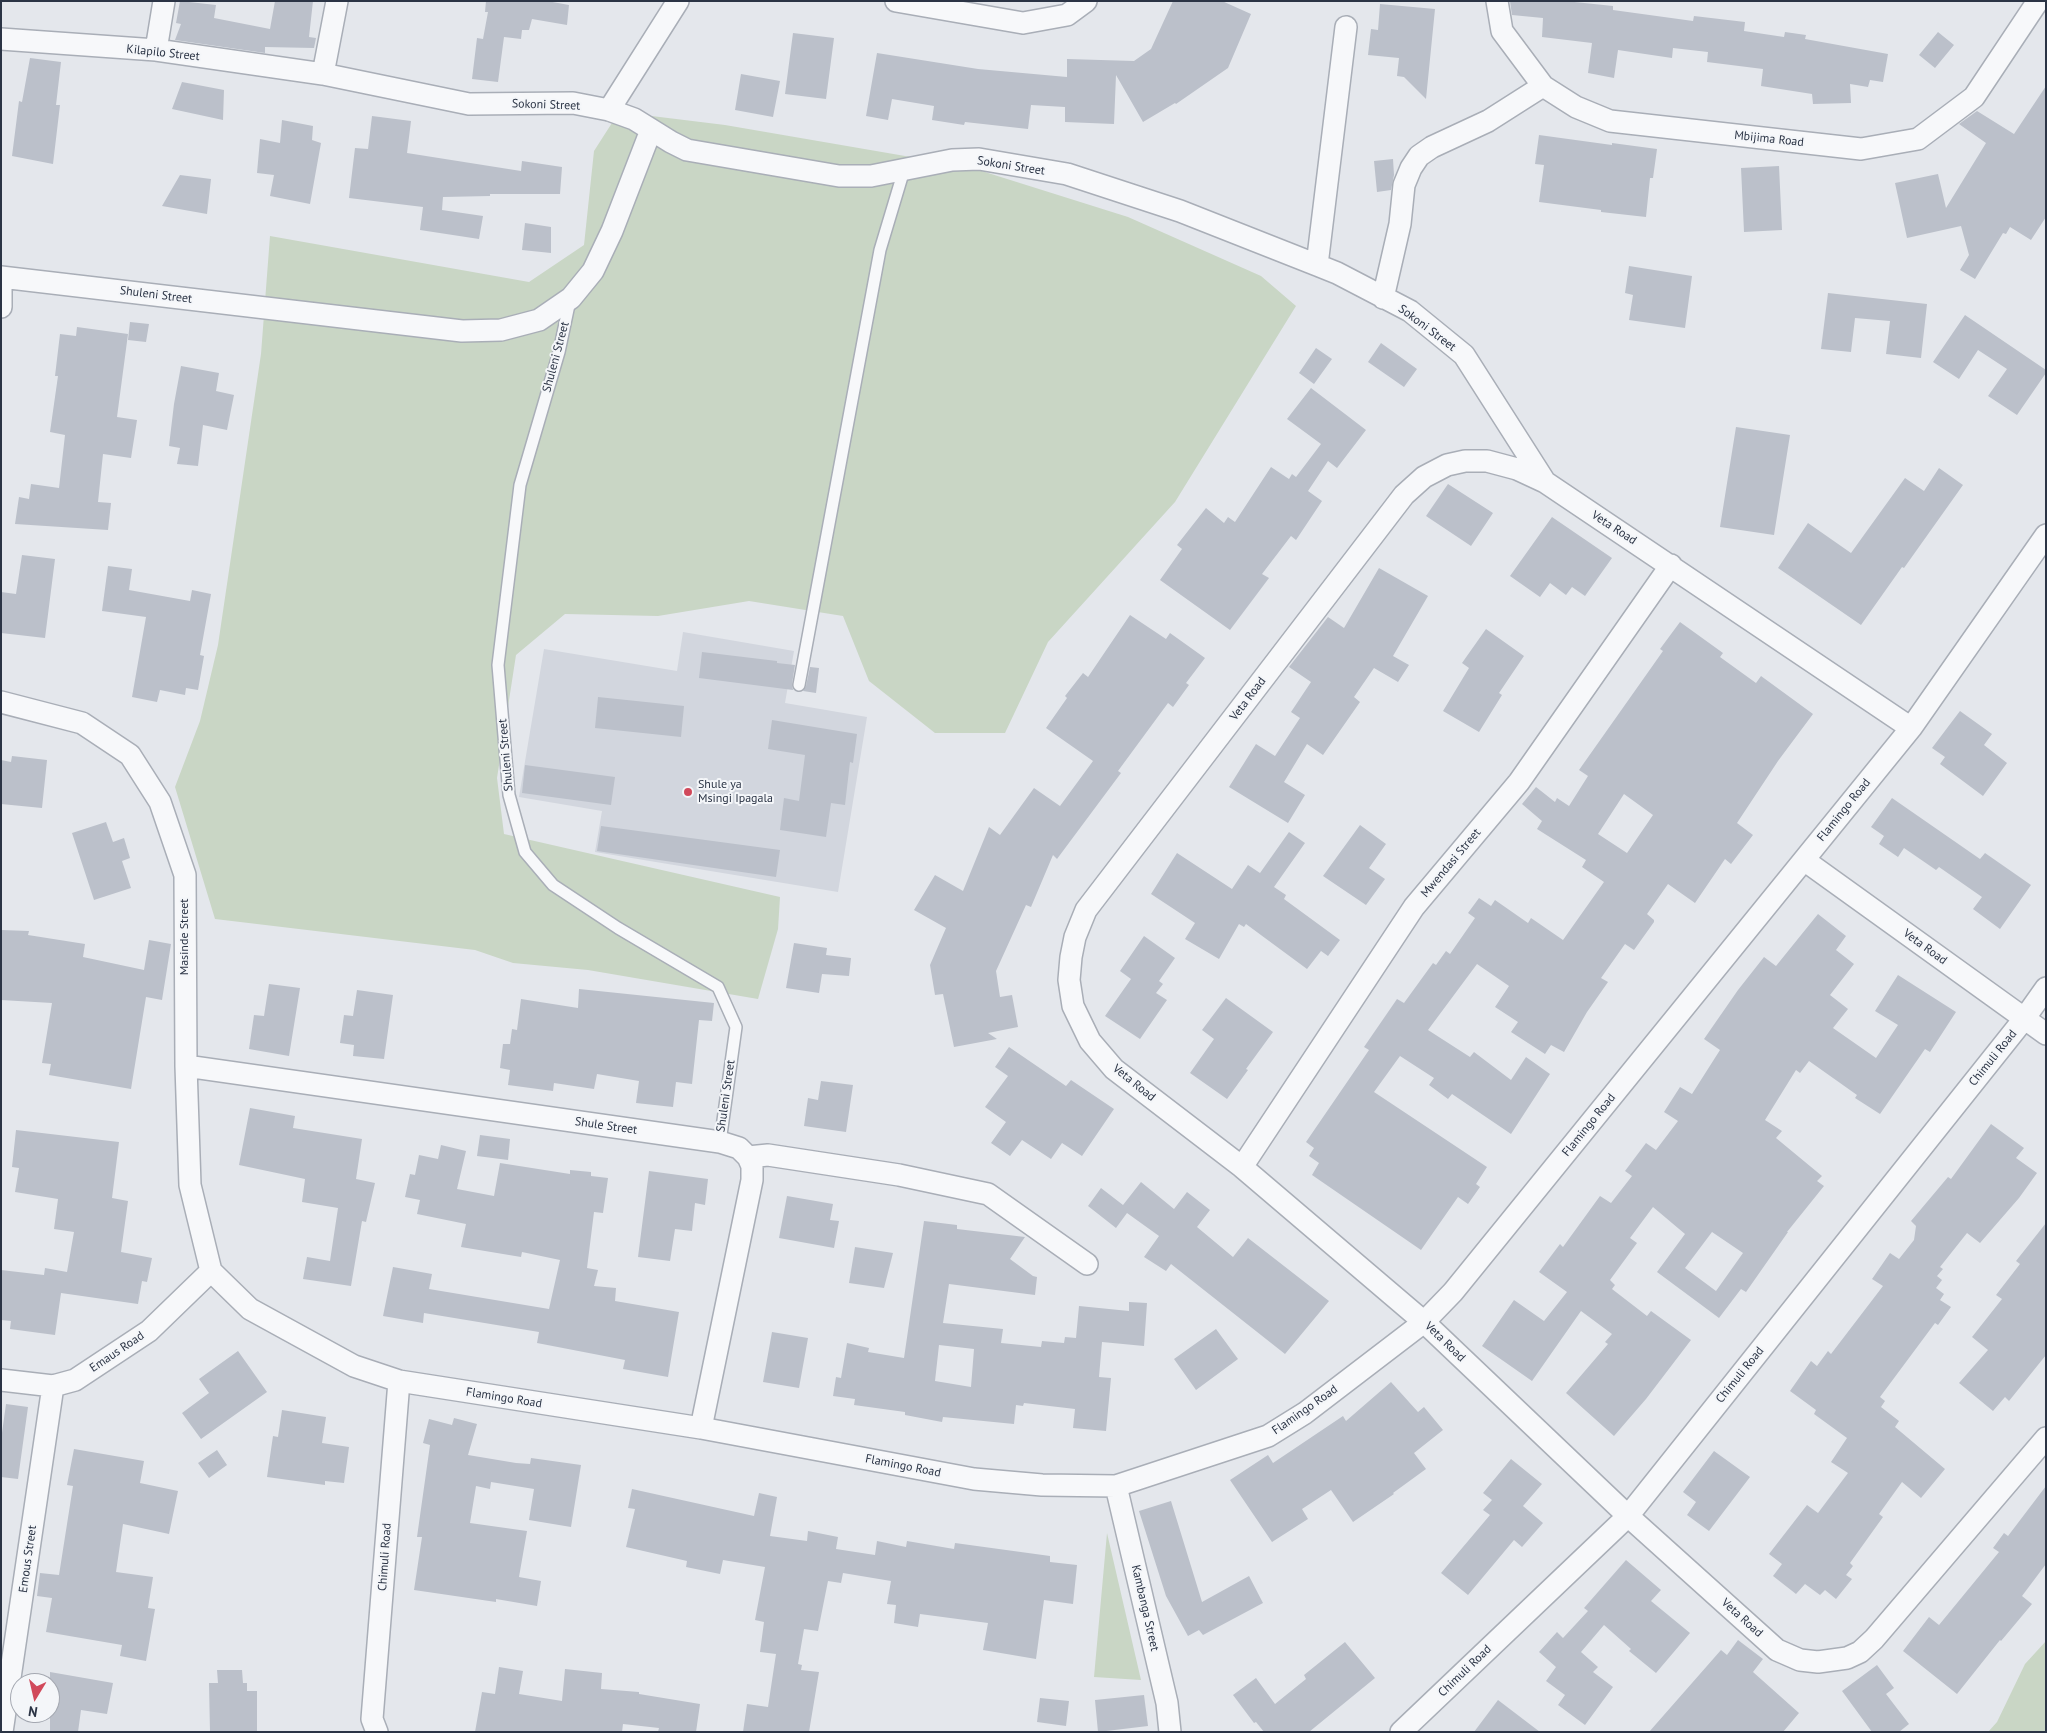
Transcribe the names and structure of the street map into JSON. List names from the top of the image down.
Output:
{
  "streets": {
    "street": [
      "Kilapilo Street",
      "Sokoni Street",
      "Mbijima Road",
      "Shuleni Street",
      "Veta Road",
      "Flamingo Road",
      "Mwendasi Street",
      "Masinde Street",
      "Chimuli Road",
      "Shule Street",
      "Emaus Road",
      "Emous Street",
      "Kambanga Street"
    ]
  },
  "crossings": [
    ["Kilapilo Street", "Sokoni Street"],
    ["Sokoni Street", "Shuleni Street"],
    ["Sokoni Street", "Veta Road"],
    ["Shuleni Street", "Shule Street"],
    ["Veta Road", "Flamingo Road"],
    ["Veta Road", "Mwendasi Street"],
    ["Veta Road", "Chimuli Road"],
    ["Flamingo Road", "Masinde Street"],
    ["Flamingo Road", "Chimuli Road"],
    ["Flamingo Road", "Emaus Road"],
    ["Flamingo Road", "Kambanga Street"],
    ["Masinde Street", "Shule Street"],
    ["Masinde Street", "Emaus Road"],
    ["Emaus Road", "Emous Street"]
  ],
  "places": ["Shule ya Msingi Ipagala"],
  "north": "bottom"
}
